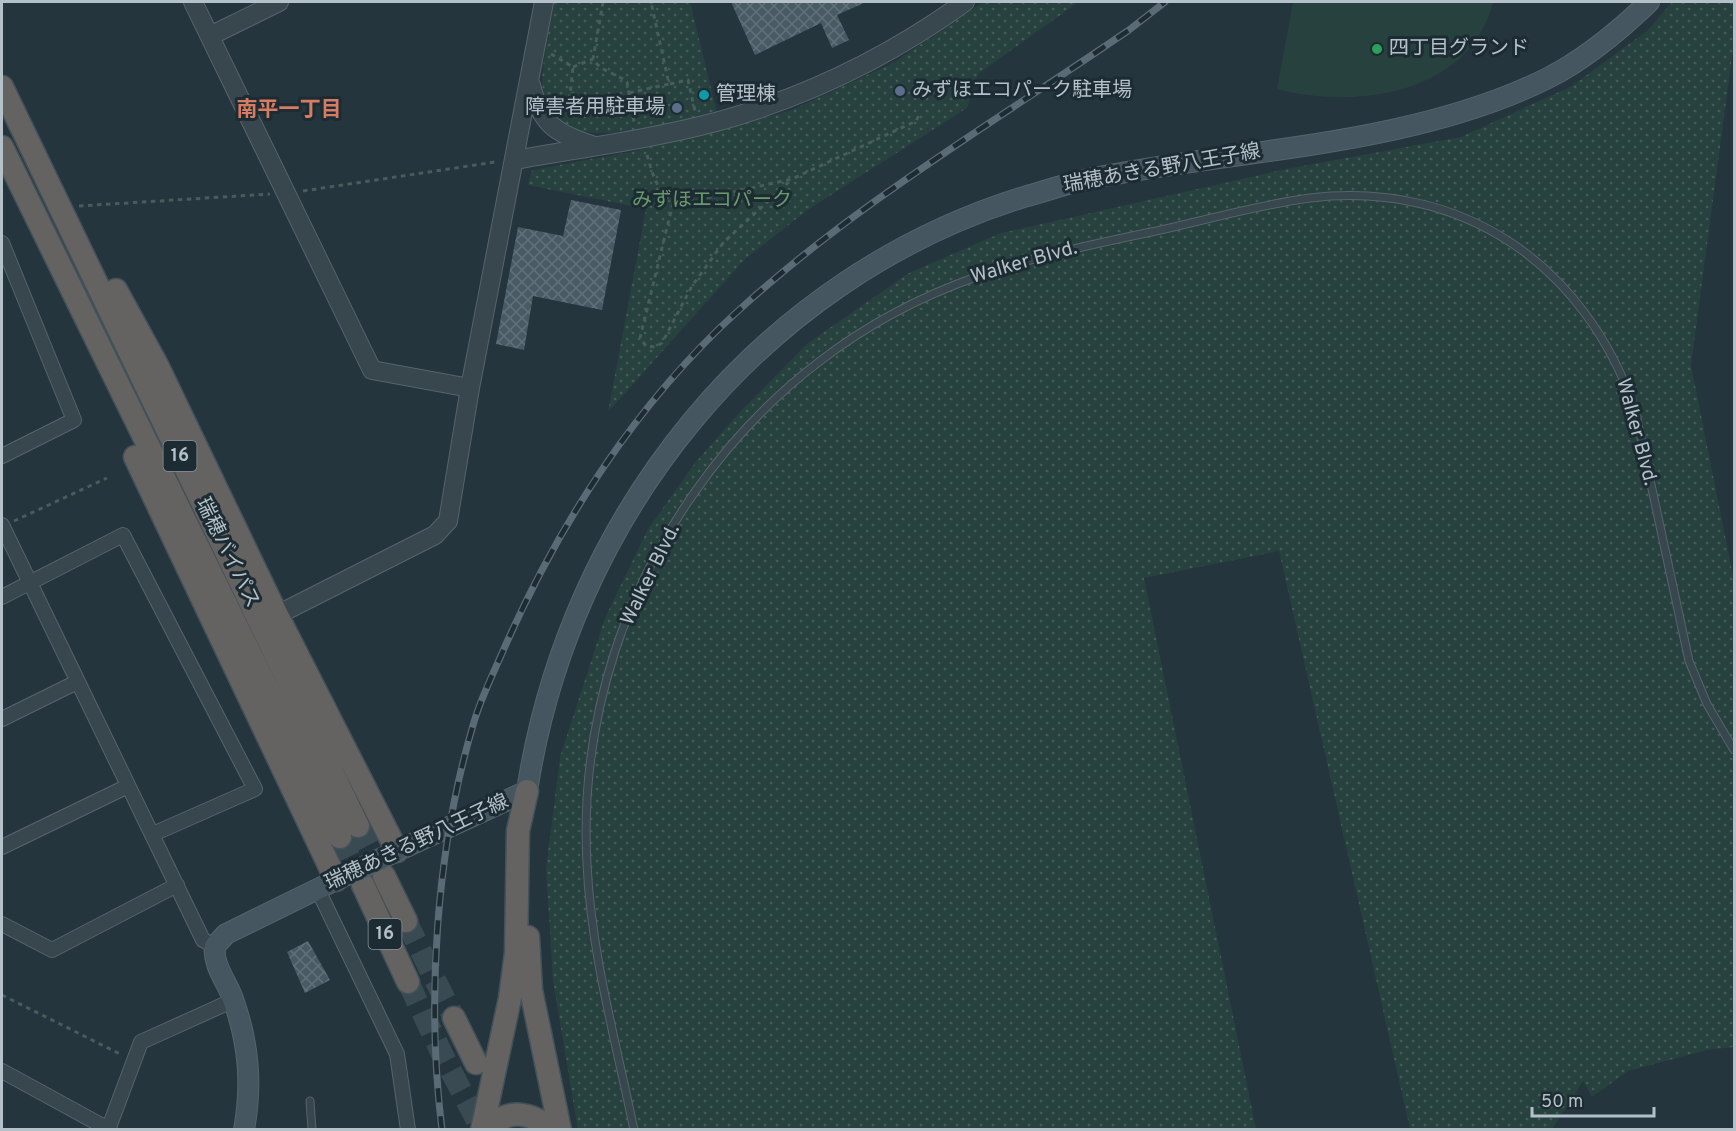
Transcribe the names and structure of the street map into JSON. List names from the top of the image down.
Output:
{
  "streets": {
    "highway": ["16", "瑞穂バイパス"],
    "main road": ["瑞穂あきる野八王子線"],
    "lane": ["Walker Blvd."]
  },
  "districts": ["南平一丁目"],
  "parks": ["みずほエコパーク"],
  "places": [
    "四丁目グランド",
    "みずほエコパーク駐車場",
    "管理棟",
    "障害者用駐車場"
  ],
  "scale_bar": "50 m"
}
